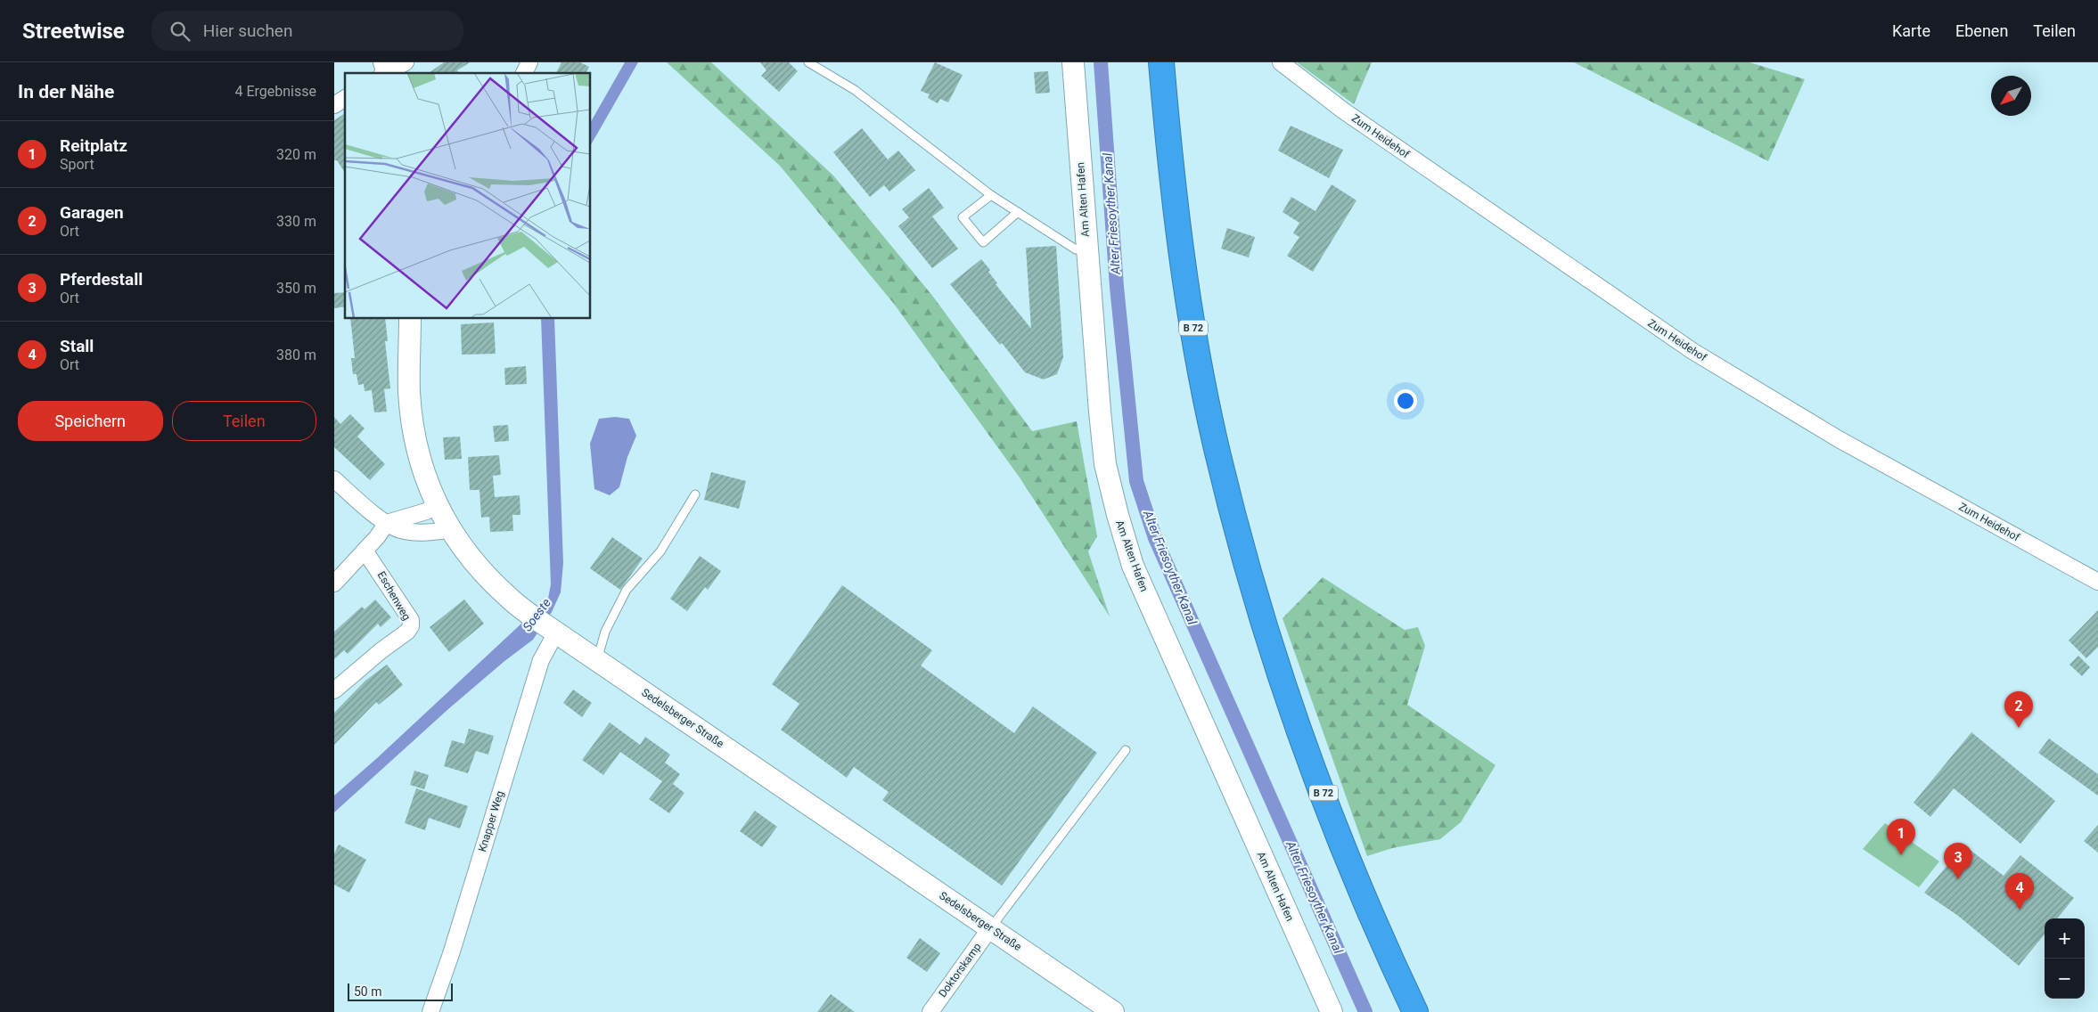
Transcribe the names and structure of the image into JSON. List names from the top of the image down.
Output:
{
  "streets": {
    "highway": ["B 72"],
    "street": [
      "Zum Heidehof",
      "Am Alten Hafen",
      "Eschenweg",
      "Sedelsberger Straße",
      "Knapper Weg",
      "Doktorskamp"
    ]
  },
  "crossings": [
    ["Sedelsberger Straße", "Knapper Weg"],
    ["Sedelsberger Straße", "Doktorskamp"]
  ],
  "water": ["Alter Friesoyther Kanal", "Soeste"],
  "scale_bar": "50 m",
  "north": "bottom left",
  "page": {
    "header": "Streetwise",
    "search": "Hier suchen",
    "nav": ["Karte", "Ebenen", "Teilen"],
    "heading": ["In der Nähe", "4 Ergebnisse"],
    "list": [
      {
        "mark": "1",
        "name": "Reitplatz",
        "note": "Sport",
        "value": "320 m"
      },
      {
        "mark": "2",
        "name": "Garagen",
        "note": "Ort",
        "value": "330 m"
      },
      {
        "mark": "3",
        "name": "Pferdestall",
        "note": "Ort",
        "value": "350 m"
      },
      {
        "mark": "4",
        "name": "Stall",
        "note": "Ort",
        "value": "380 m"
      }
    ],
    "buttons": ["Speichern", "Teilen"],
    "pins": [
      "2",
      "1",
      "3",
      "4"
    ],
    "map_buttons": ["+", "−"],
    "scale": "50 m"
  }
}
